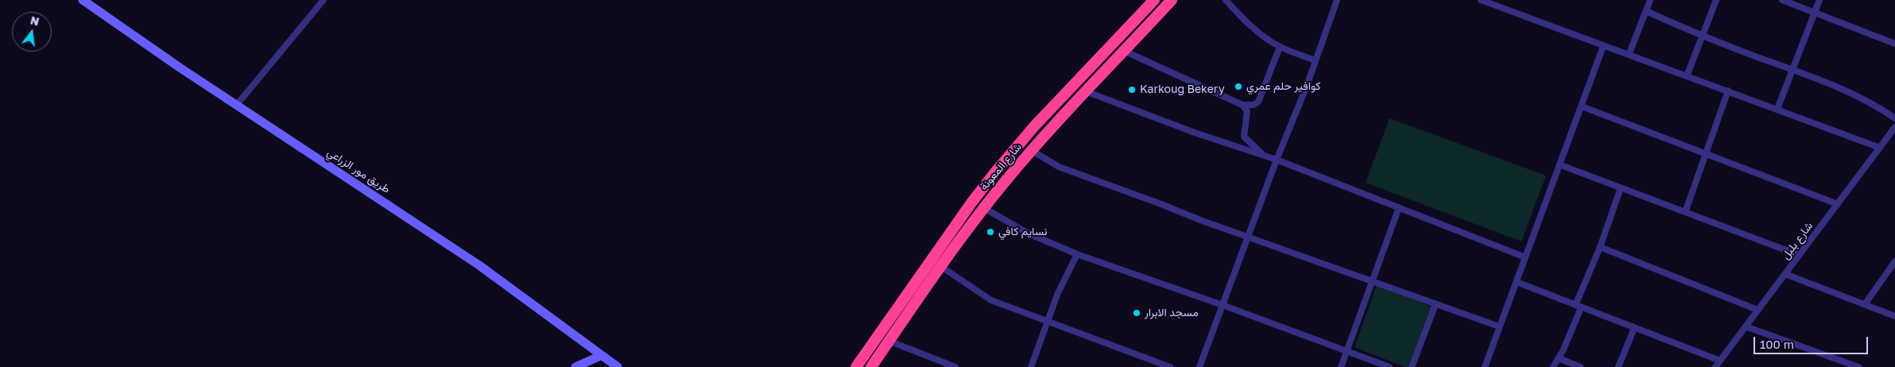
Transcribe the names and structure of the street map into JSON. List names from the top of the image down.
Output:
{
  "streets": {
    "highway": ["شارع المعونة"],
    "street": ["طريق مور الزراعي", "شارع بلبل"]
  },
  "places": [
    "كوافير حلم عمري",
    "Karkoug Bekery",
    "نسايم كافي",
    "مسجد الابرار"
  ],
  "scale_bar": "100 m",
  "north": "top"
}
